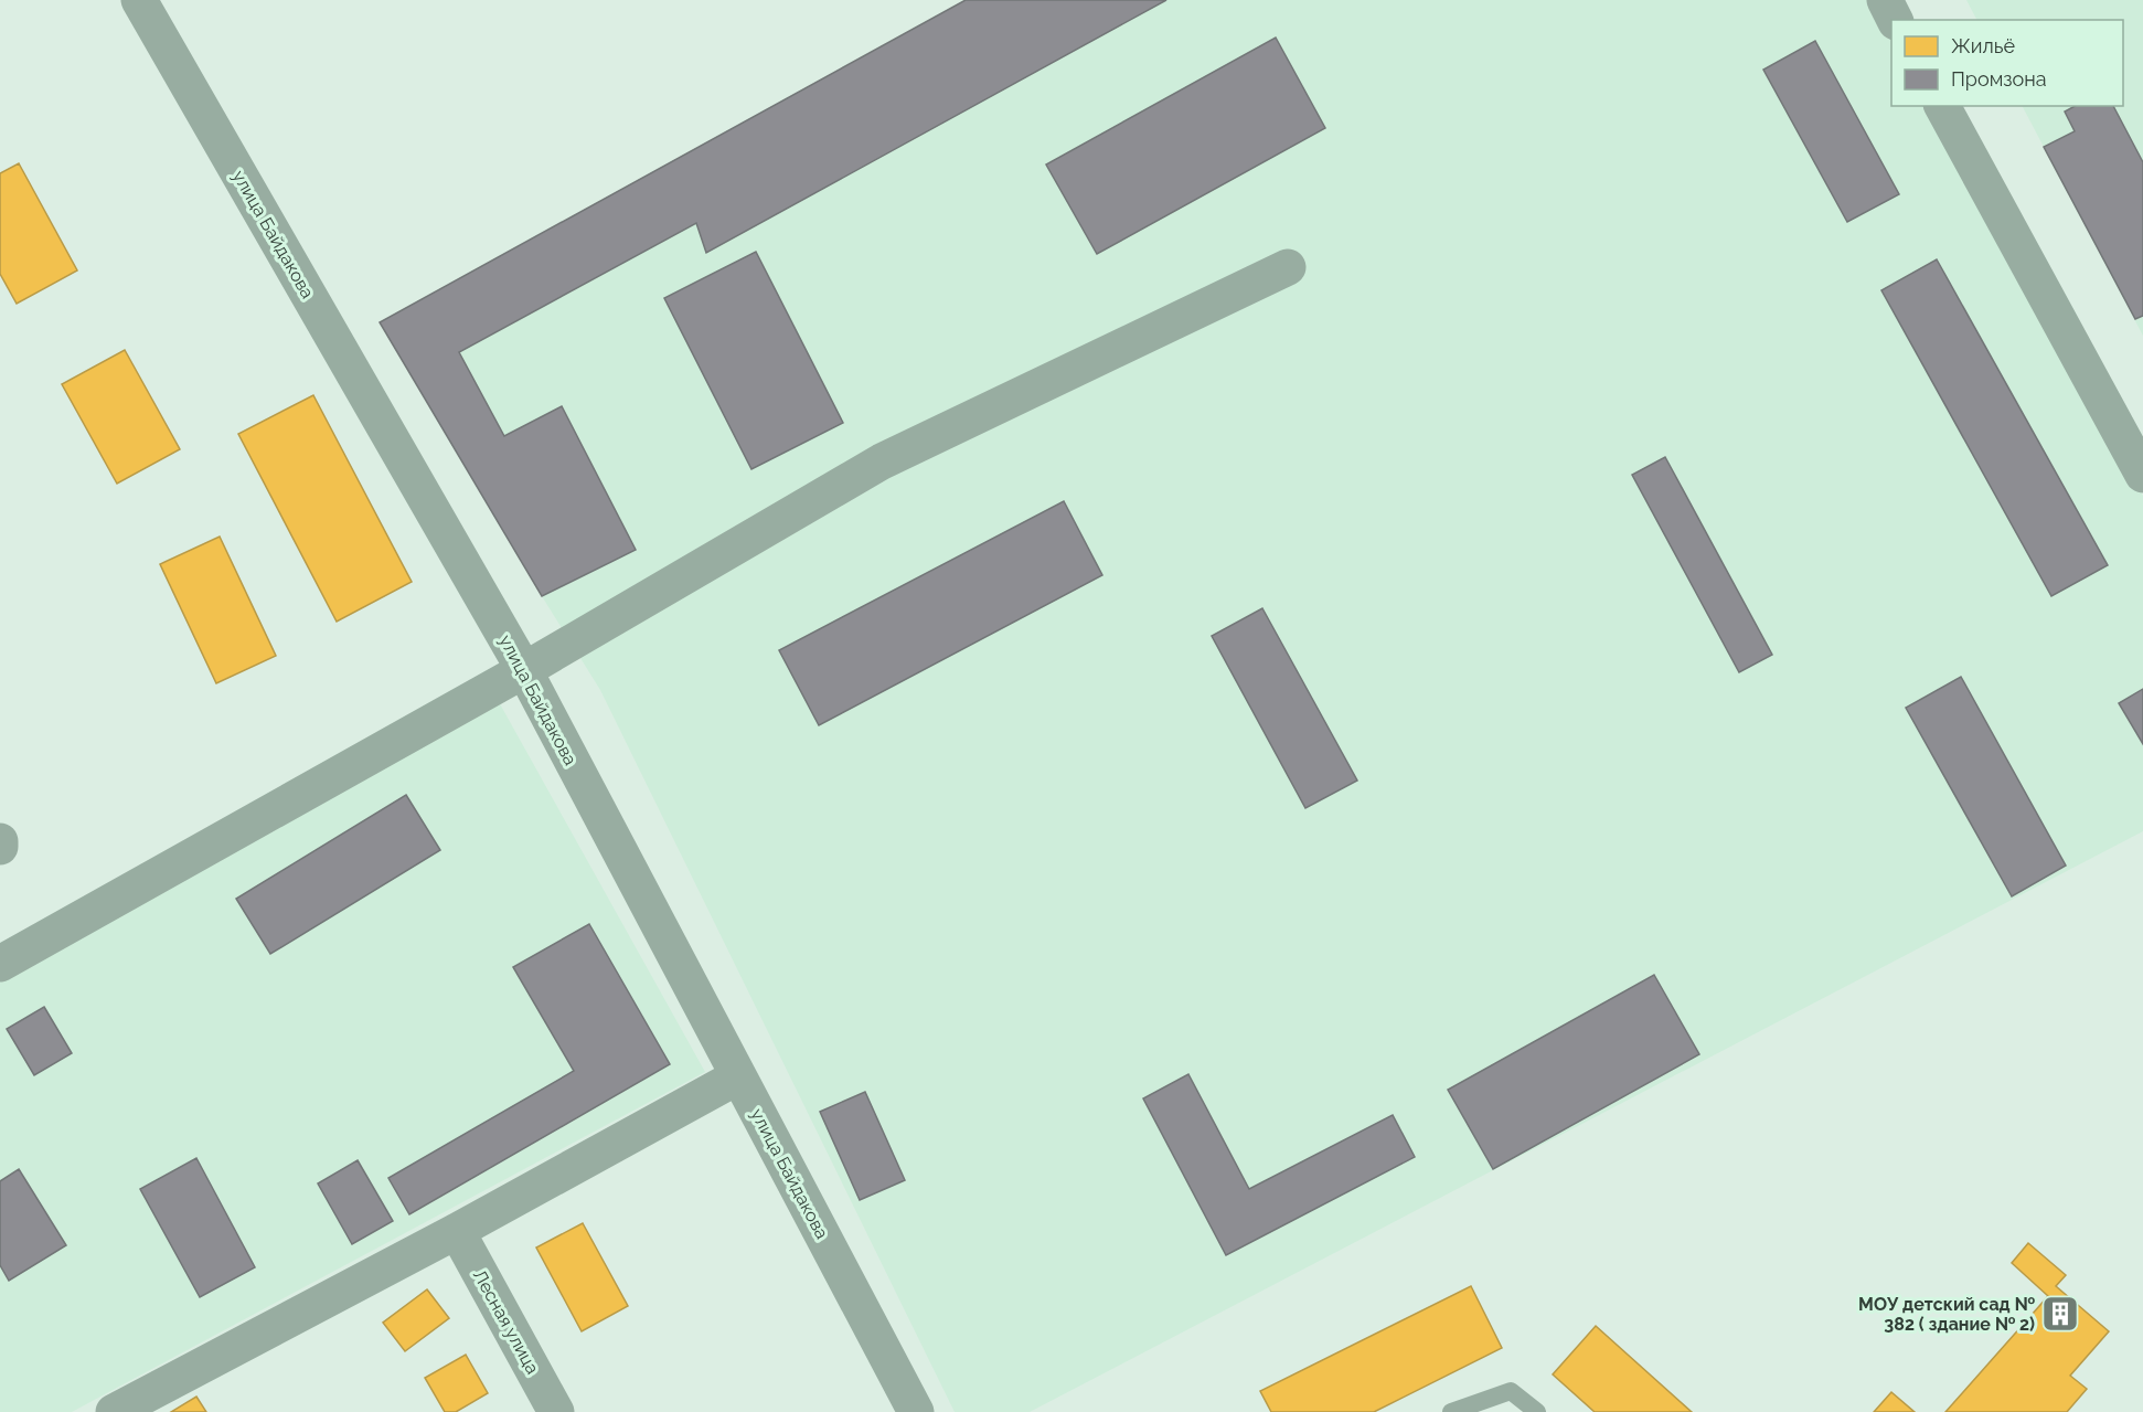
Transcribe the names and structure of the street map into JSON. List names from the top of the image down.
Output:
{
  "streets": {
    "street": ["улица Байдакова", "Лесная улица"]
  },
  "places": {
    "building": ["МОУ детский сад № 382 ( здание № 2)"]
  },
  "legend": ["Жильё", "Промзона"]
}
